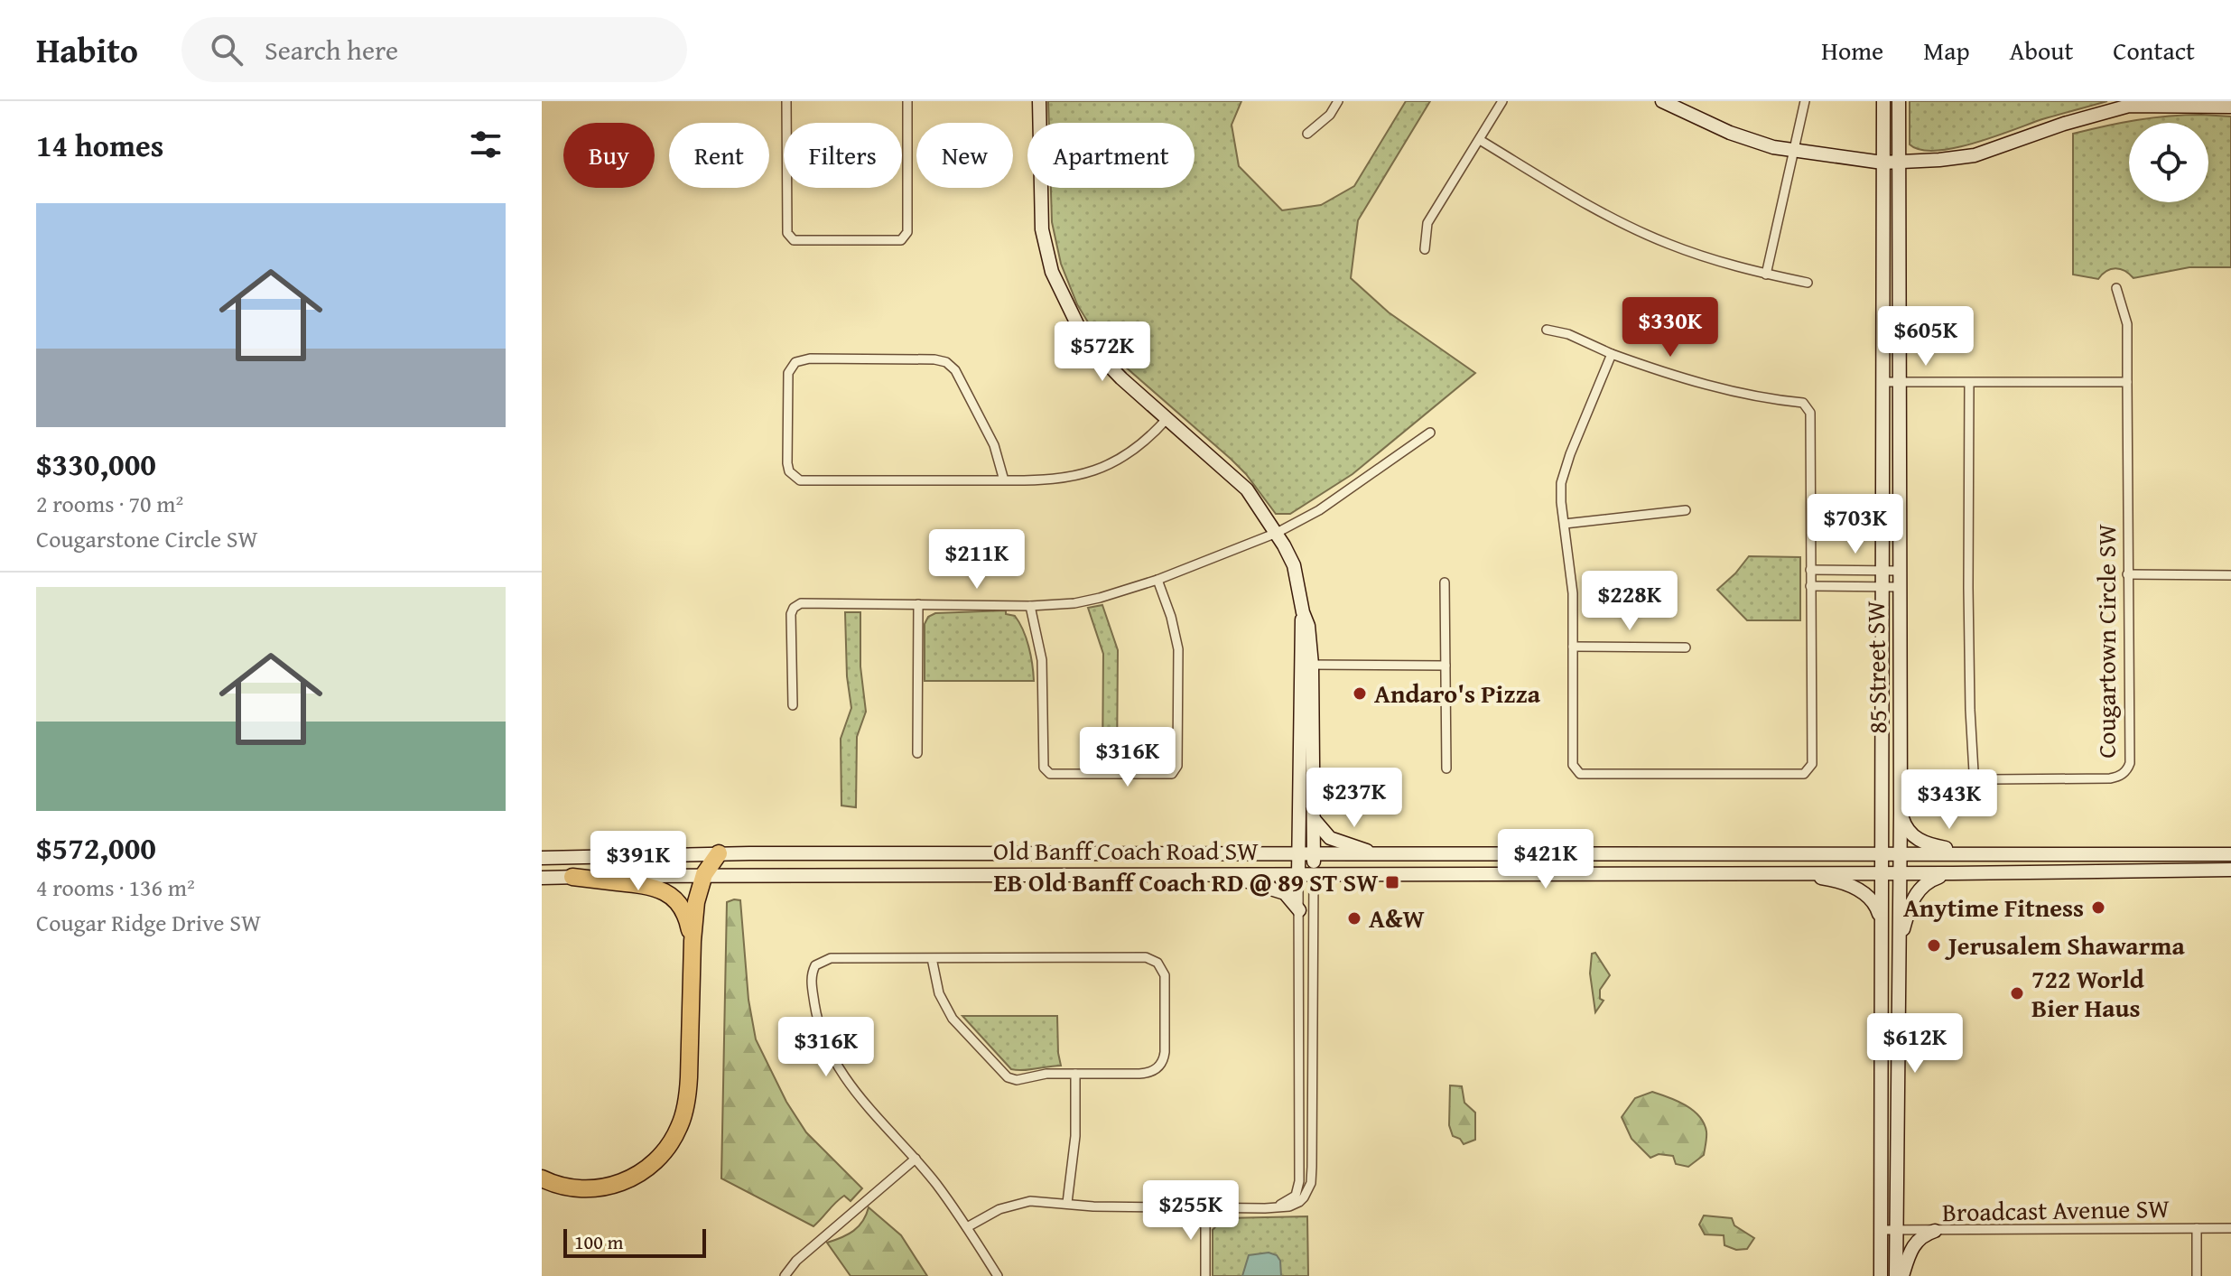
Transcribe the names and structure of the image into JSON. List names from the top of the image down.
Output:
{
  "streets": {
    "main road": ["85 Street SW", "Old Banff Coach Road SW"],
    "street": ["Cougartown Circle SW", "Broadcast Avenue SW"]
  },
  "crossings": [
    ["85 Street SW", "Old Banff Coach Road SW"],
    ["85 Street SW", "Broadcast Avenue SW"]
  ],
  "places": {
    "other": [
      "Andaro's Pizza",
      "Anytime Fitness",
      "A&W",
      "Jerusalem Shawarma",
      "722 World Bier Haus"
    ],
    "transit": ["EB Old Banff Coach RD @ 89 ST SW"]
  },
  "scale_bar": "100 m",
  "page": {
    "header": "Habito",
    "search": "Search here",
    "nav": [
      "Home",
      "Map",
      "About",
      "Contact"
    ],
    "heading": "14 homes",
    "chip": [
      "Buy",
      "Rent",
      "Filters",
      "New",
      "Apartment"
    ],
    "list": [
      {
        "name": "$330,000",
        "note": "2 rooms · 70 m² · Cougarstone Circle SW"
      },
      {
        "name": "$572,000",
        "note": "4 rooms · 136 m² · Cougar Ridge Drive SW"
      }
    ],
    "price": [
      "$330K",
      "$605K",
      "$572K",
      "$703K",
      "$211K",
      "$228K",
      "$316K",
      "$237K",
      "$343K",
      "$421K",
      "$391K",
      "$612K",
      "$316K",
      "$255K"
    ],
    "scale": "100 m"
  }
}
